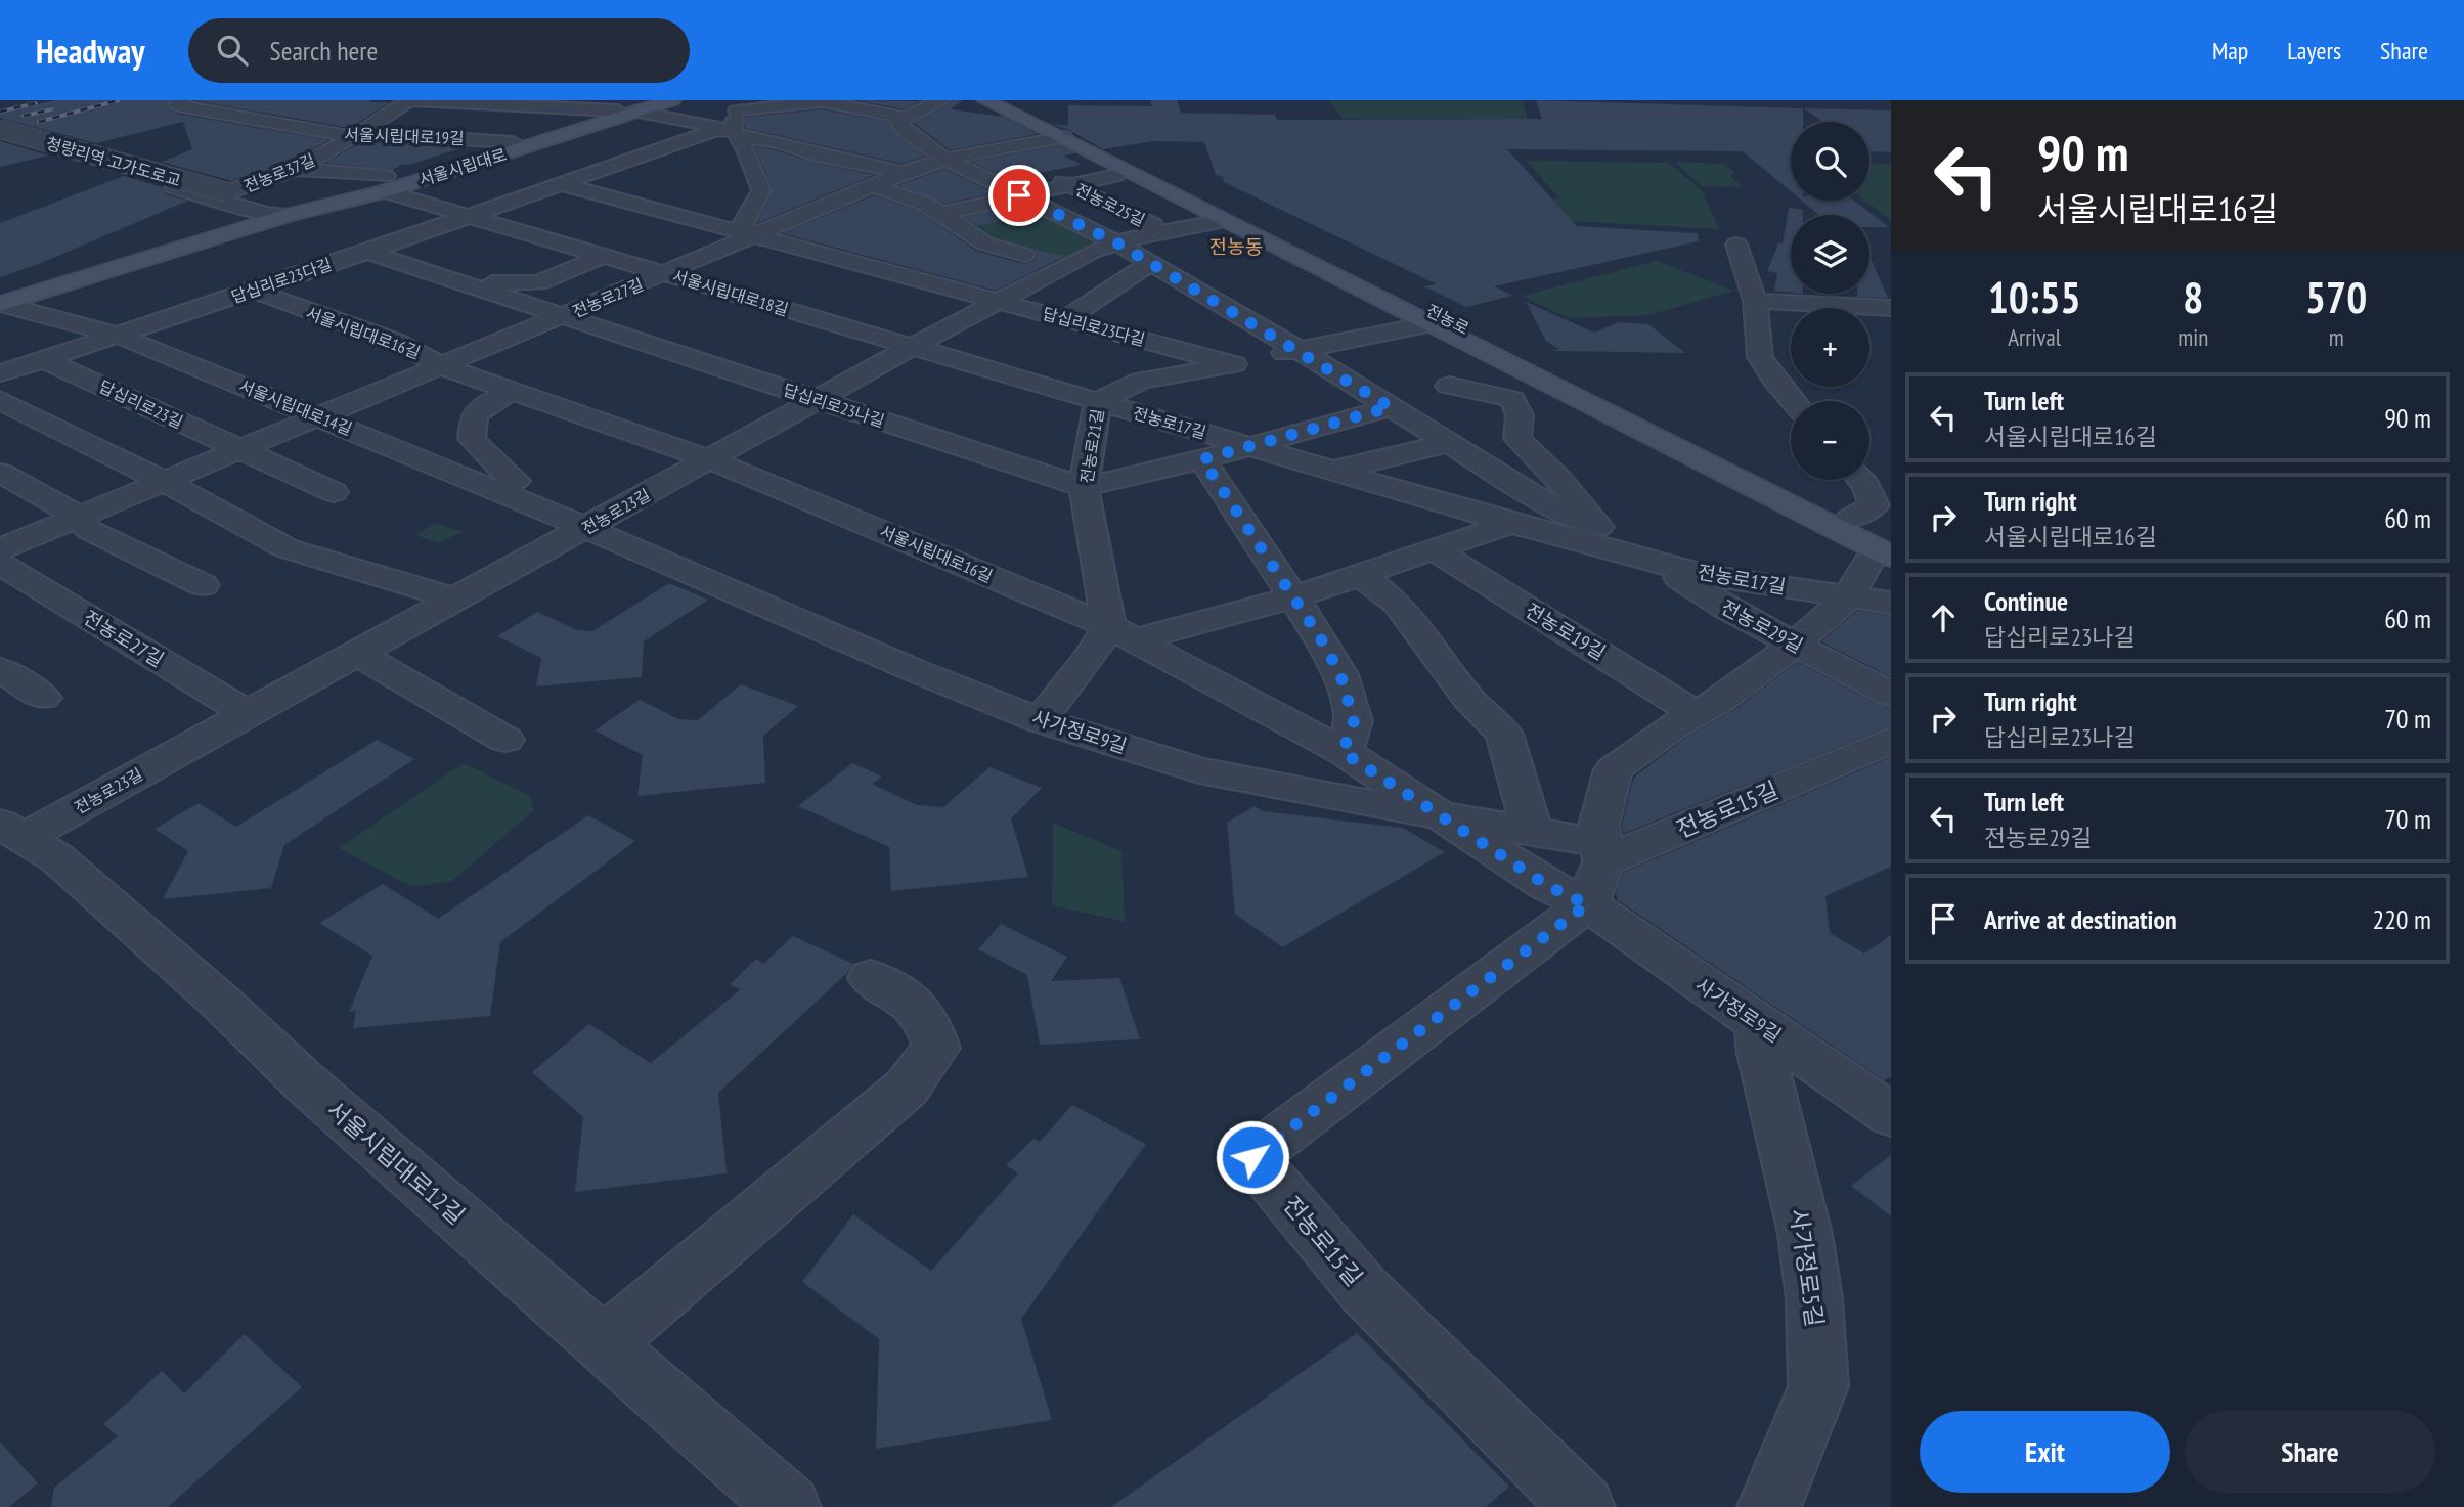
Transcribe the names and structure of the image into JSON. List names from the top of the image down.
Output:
{
  "streets": {
    "main road": ["서울시립대로", "전농로"],
    "street": [
      "서울시립대로19길",
      "청량리역 고가도로교",
      "전농로37길",
      "전농로25길",
      "답십리로23다길",
      "서울시립대로18길",
      "전농로27길",
      "서울시립대로16길",
      "답십리로23길",
      "답십리로23나길",
      "서울시립대로14길",
      "전농로17길",
      "전농로21길",
      "전농로23길",
      "전농로29길",
      "전농로19길",
      "사가정로9길",
      "전농로15길",
      "서울시립대로12길",
      "사가정로5길"
    ]
  },
  "crossings": [
    ["서울시립대로19길", "서울시립대로"],
    ["서울시립대로19길", "전농로37길"],
    ["청량리역 고가도로교", "전농로37길"],
    ["서울시립대로", "전농로37길"],
    ["서울시립대로", "답십리로23다길"],
    ["서울시립대로", "서울시립대로18길"],
    ["서울시립대로", "서울시립대로14길"],
    ["전농로37길", "서울시립대로18길"],
    ["전농로25길", "전농로"],
    ["전농로25길", "전농로23길"],
    ["전농로25길", "전농로29길"],
    ["답십리로23다길", "서울시립대로18길"],
    ["답십리로23다길", "전농로27길"],
    ["답십리로23다길", "서울시립대로16길"],
    ["답십리로23다길", "답십리로23길"],
    ["답십리로23다길", "답십리로23나길"],
    ["답십리로23다길", "서울시립대로14길"],
    ["답십리로23다길", "전농로21길"],
    ["답십리로23다길", "전농로23길"],
    ["서울시립대로18길", "전농로27길"],
    ["서울시립대로18길", "답십리로23나길"],
    ["서울시립대로18길", "전농로17길"],
    ["서울시립대로18길", "전농로23길"],
    ["전농로27길", "전농로"],
    ["전농로27길", "서울시립대로16길"],
    ["전농로27길", "답십리로23길"],
    ["전농로27길", "답십리로23나길"],
    ["전농로27길", "서울시립대로14길"],
    ["전농로27길", "전농로23길"],
    ["전농로27길", "전농로29길"],
    ["전농로", "전농로21길"],
    ["전농로", "전농로23길"],
    ["서울시립대로16길", "전농로21길"],
    ["서울시립대로16길", "전농로23길"],
    ["서울시립대로16길", "사가정로9길"],
    ["서울시립대로16길", "전농로15길"],
    ["답십리로23나길", "전농로21길"],
    ["답십리로23나길", "전농로23길"],
    ["서울시립대로14길", "전농로23길"],
    ["서울시립대로14길", "사가정로9길"],
    ["전농로17길", "전농로21길"],
    ["전농로17길", "전농로23길"],
    ["전농로17길", "전농로29길"],
    ["전농로21길", "전농로29길"],
    ["전농로23길", "전농로29길"],
    ["전농로23길", "사가정로9길"],
    ["전농로23길", "서울시립대로12길"],
    ["사가정로9길", "전농로15길"],
    ["사가정로9길", "사가정로5길"]
  ],
  "districts": ["전농동"],
  "page": {
    "header": "Headway",
    "search": "Search here",
    "nav": ["Map", "Layers", "Share"],
    "turn": ["90 m", "서울시립대로16길"],
    "map_buttons": ["+", "−"],
    "eta": [
      "10:55",
      "Arrival",
      "8",
      "min",
      "570",
      "m"
    ],
    "list": [
      {
        "name": "Turn left",
        "note": "서울시립대로16길",
        "value": "90 m"
      },
      {
        "name": "Turn right",
        "note": "서울시립대로16길",
        "value": "60 m"
      },
      {
        "name": "Continue",
        "note": "답십리로23나길",
        "value": "60 m"
      },
      {
        "name": "Turn right",
        "note": "답십리로23나길",
        "value": "70 m"
      },
      {
        "name": "Turn left",
        "note": "전농로29길",
        "value": "70 m"
      },
      {
        "name": "Arrive at destination",
        "value": "220 m"
      }
    ],
    "buttons": ["Exit", "Share"]
  }
}
